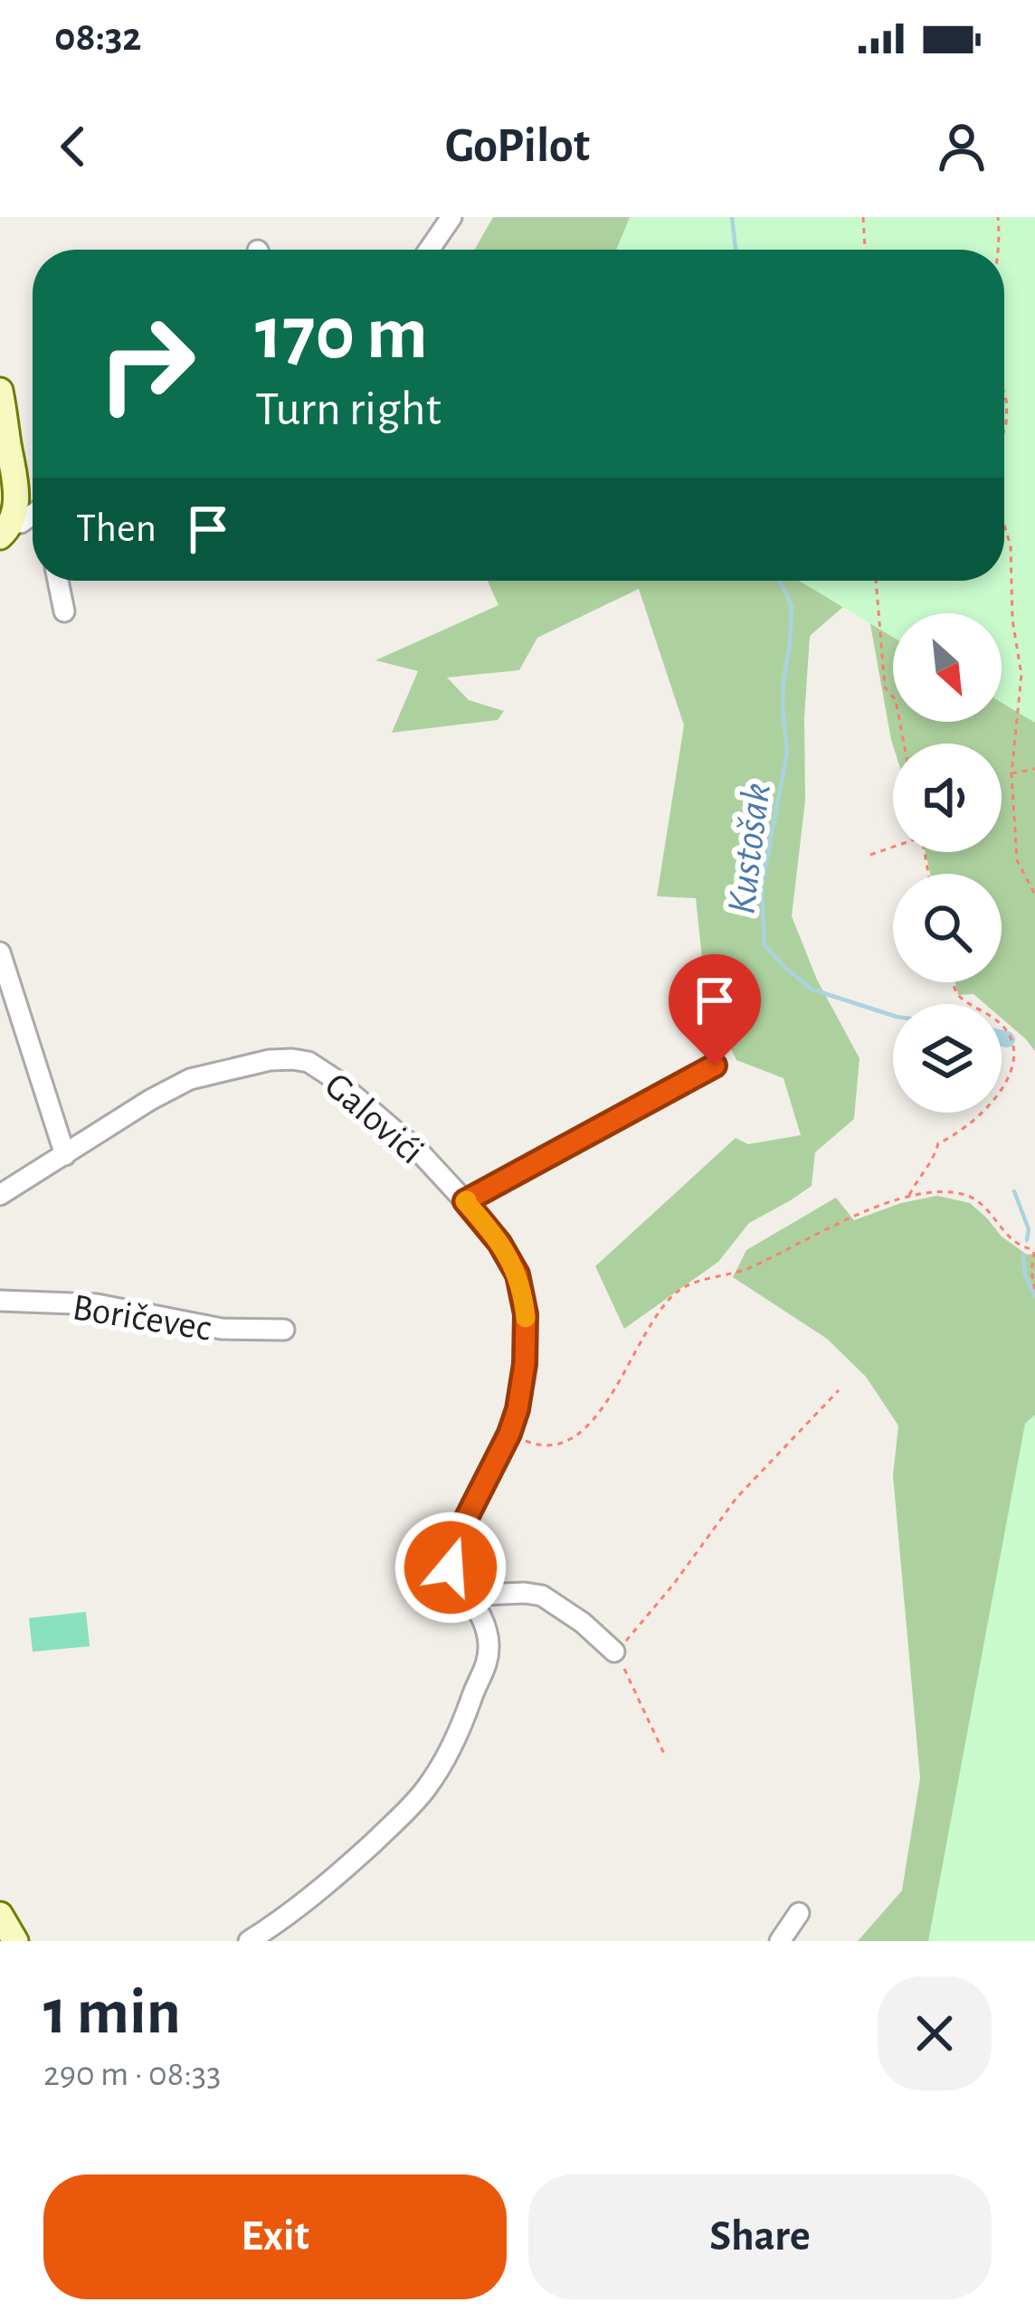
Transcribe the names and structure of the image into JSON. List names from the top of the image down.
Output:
{
  "streets": {
    "street": ["Galovići", "Boričevec"]
  },
  "water": ["Kustošak"],
  "north": "bottom right",
  "page": {
    "status": "08:32",
    "header": "GoPilot",
    "turn": ["170 m", "Turn right"],
    "then": "Then",
    "heading": ["1 min", "290 m · 08:33"],
    "buttons": ["Exit", "Share"]
  }
}
